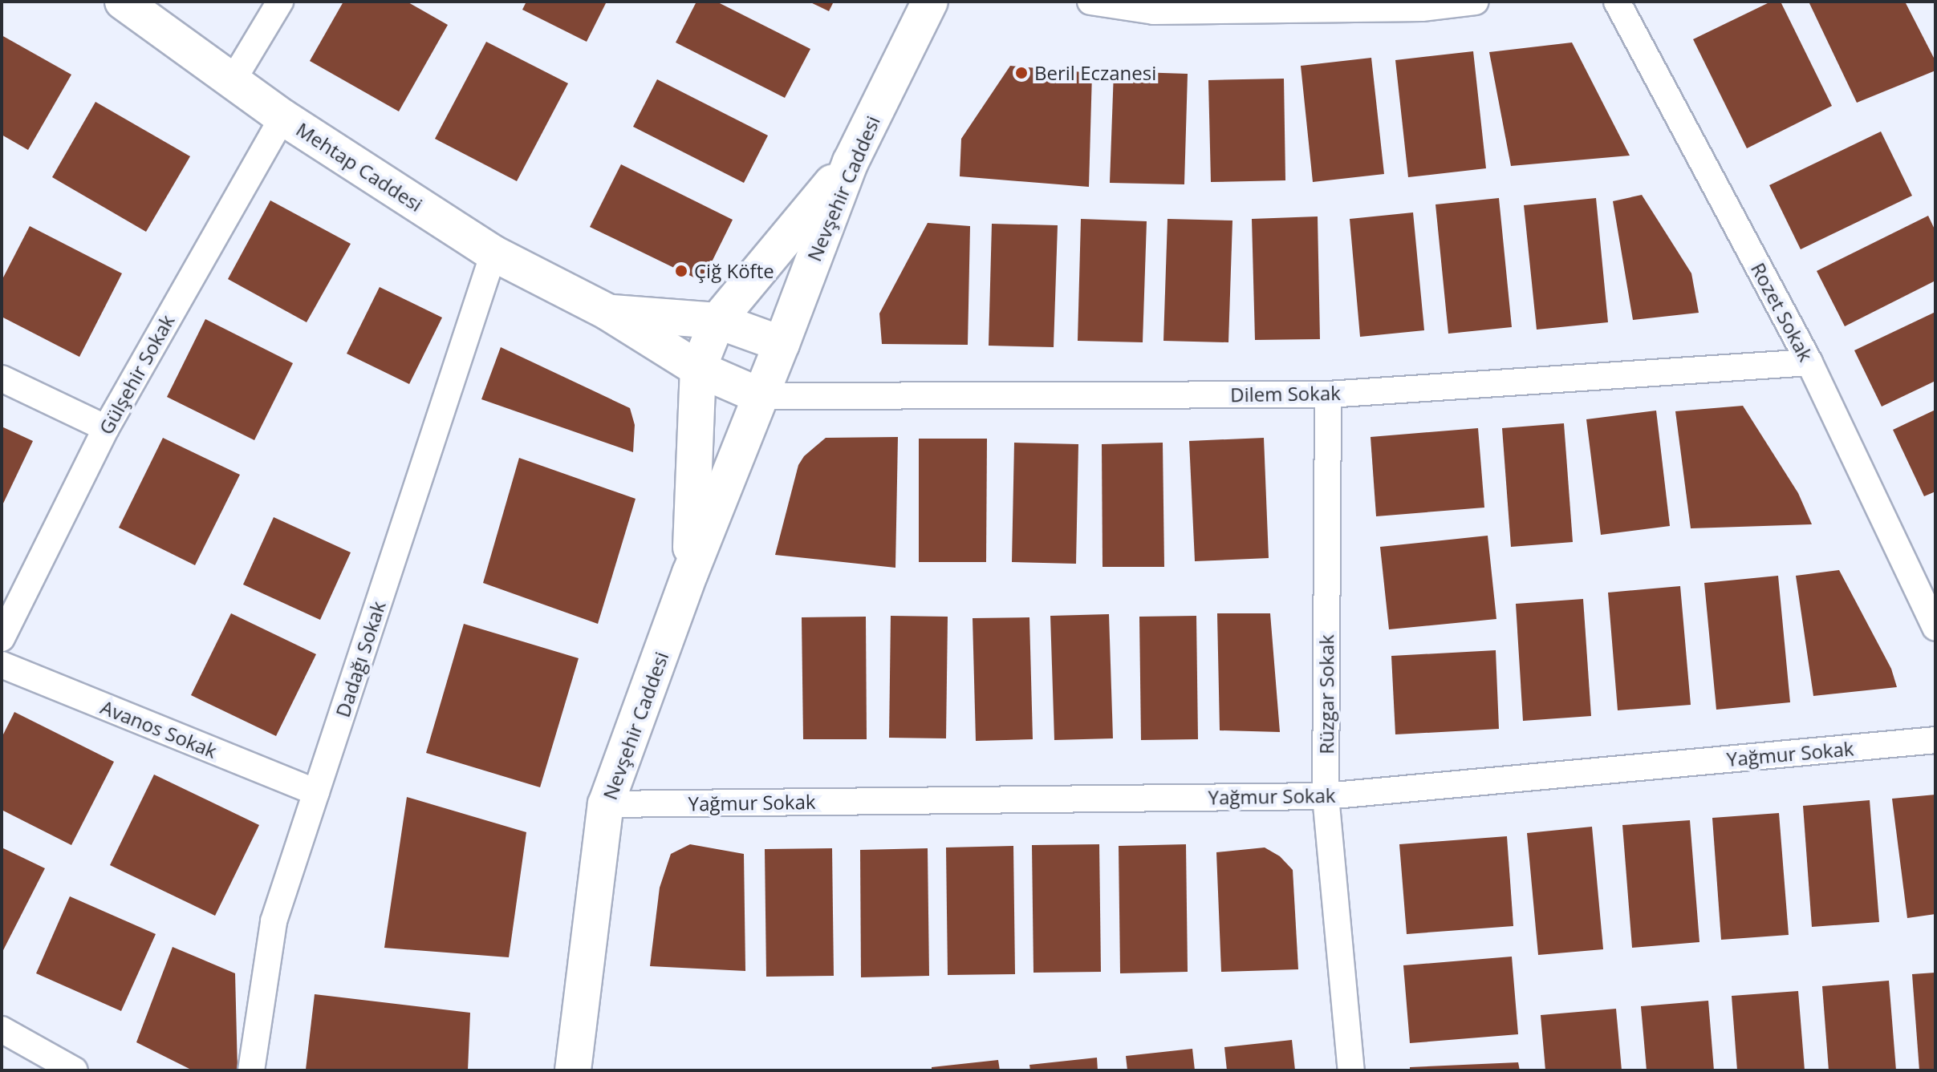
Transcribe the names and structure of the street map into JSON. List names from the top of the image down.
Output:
{
  "streets": {
    "main road": ["Mehtap Caddesi", "Nevşehir Caddesi"],
    "street": [
      "Rozet Sokak",
      "Gülşehir Sokak",
      "Dilem Sokak",
      "Dadağı Sokak",
      "Rüzgar Sokak",
      "Avanos Sokak",
      "Yağmur Sokak"
    ]
  },
  "crossings": [
    ["Mehtap Caddesi", "Nevşehir Caddesi"],
    ["Mehtap Caddesi", "Gülşehir Sokak"],
    ["Mehtap Caddesi", "Dilem Sokak"],
    ["Mehtap Caddesi", "Dadağı Sokak"],
    ["Nevşehir Caddesi", "Dilem Sokak"],
    ["Nevşehir Caddesi", "Yağmur Sokak"],
    ["Rozet Sokak", "Dilem Sokak"],
    ["Dilem Sokak", "Rüzgar Sokak"],
    ["Dadağı Sokak", "Avanos Sokak"],
    ["Rüzgar Sokak", "Yağmur Sokak"]
  ],
  "places": ["Beril Eczanesi", "Çiğ Köfte"]
}
